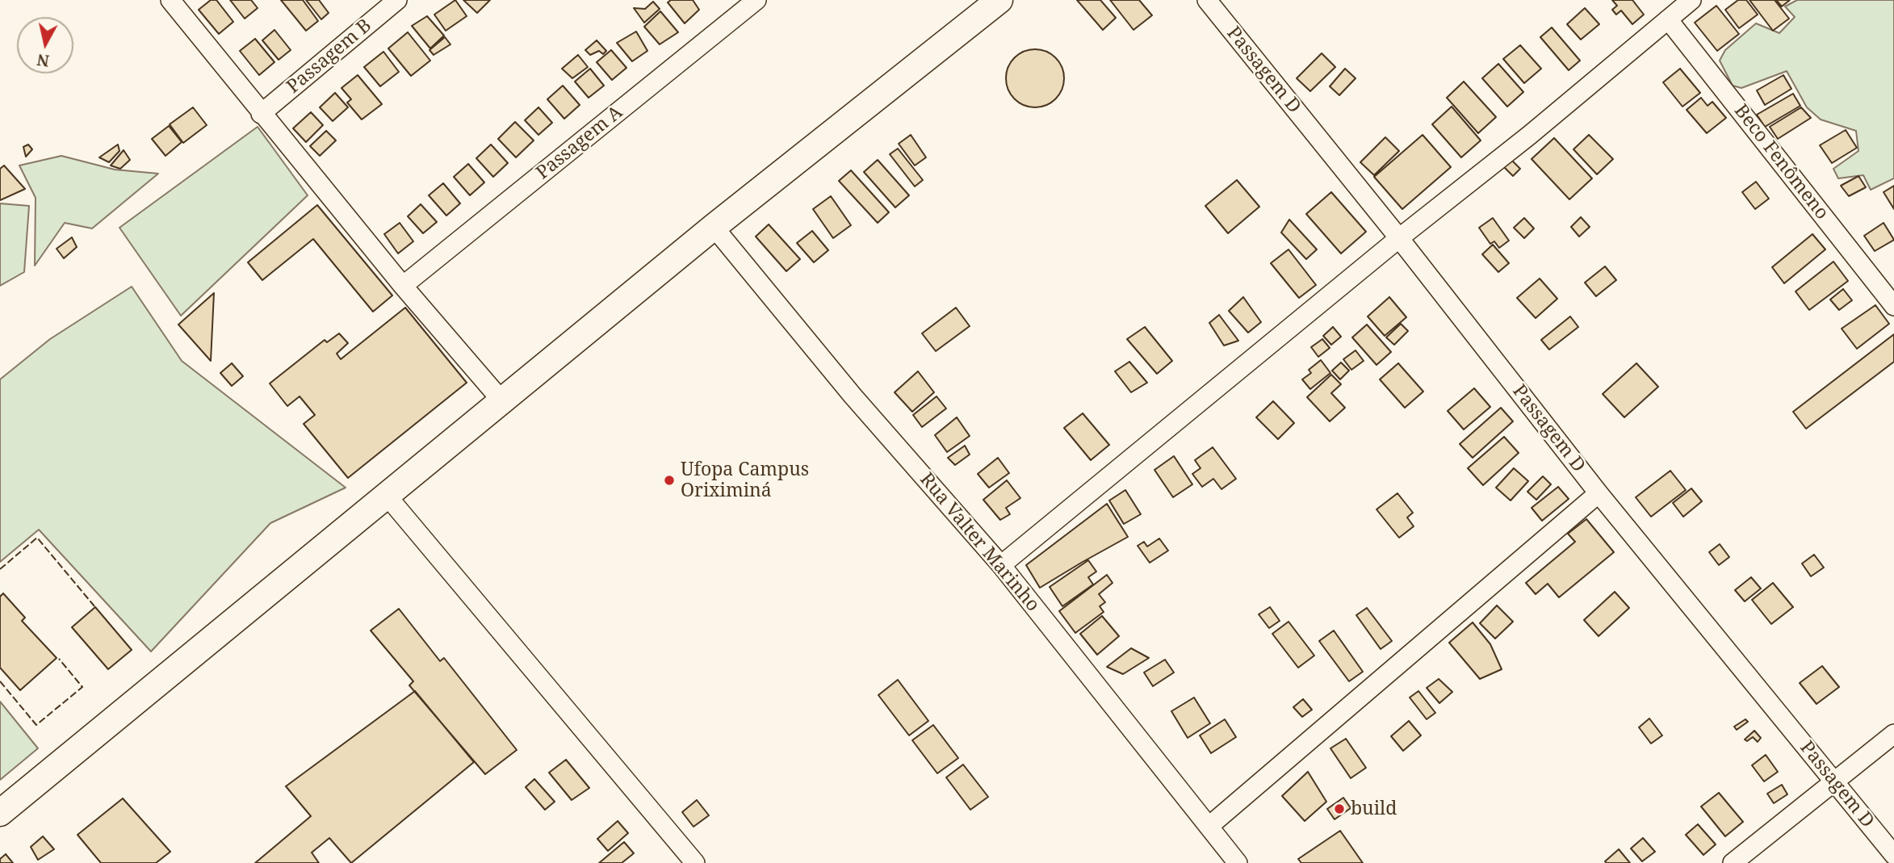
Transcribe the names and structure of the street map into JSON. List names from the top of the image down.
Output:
{
  "streets": {
    "street": [
      "Passagem B",
      "Passagem D",
      "Passagem A",
      "Beco Fenômeno",
      "Rua Valter Marinho"
    ]
  },
  "places": ["Ufopa Campus Oriximiná", "build"],
  "north": "bottom"
}
